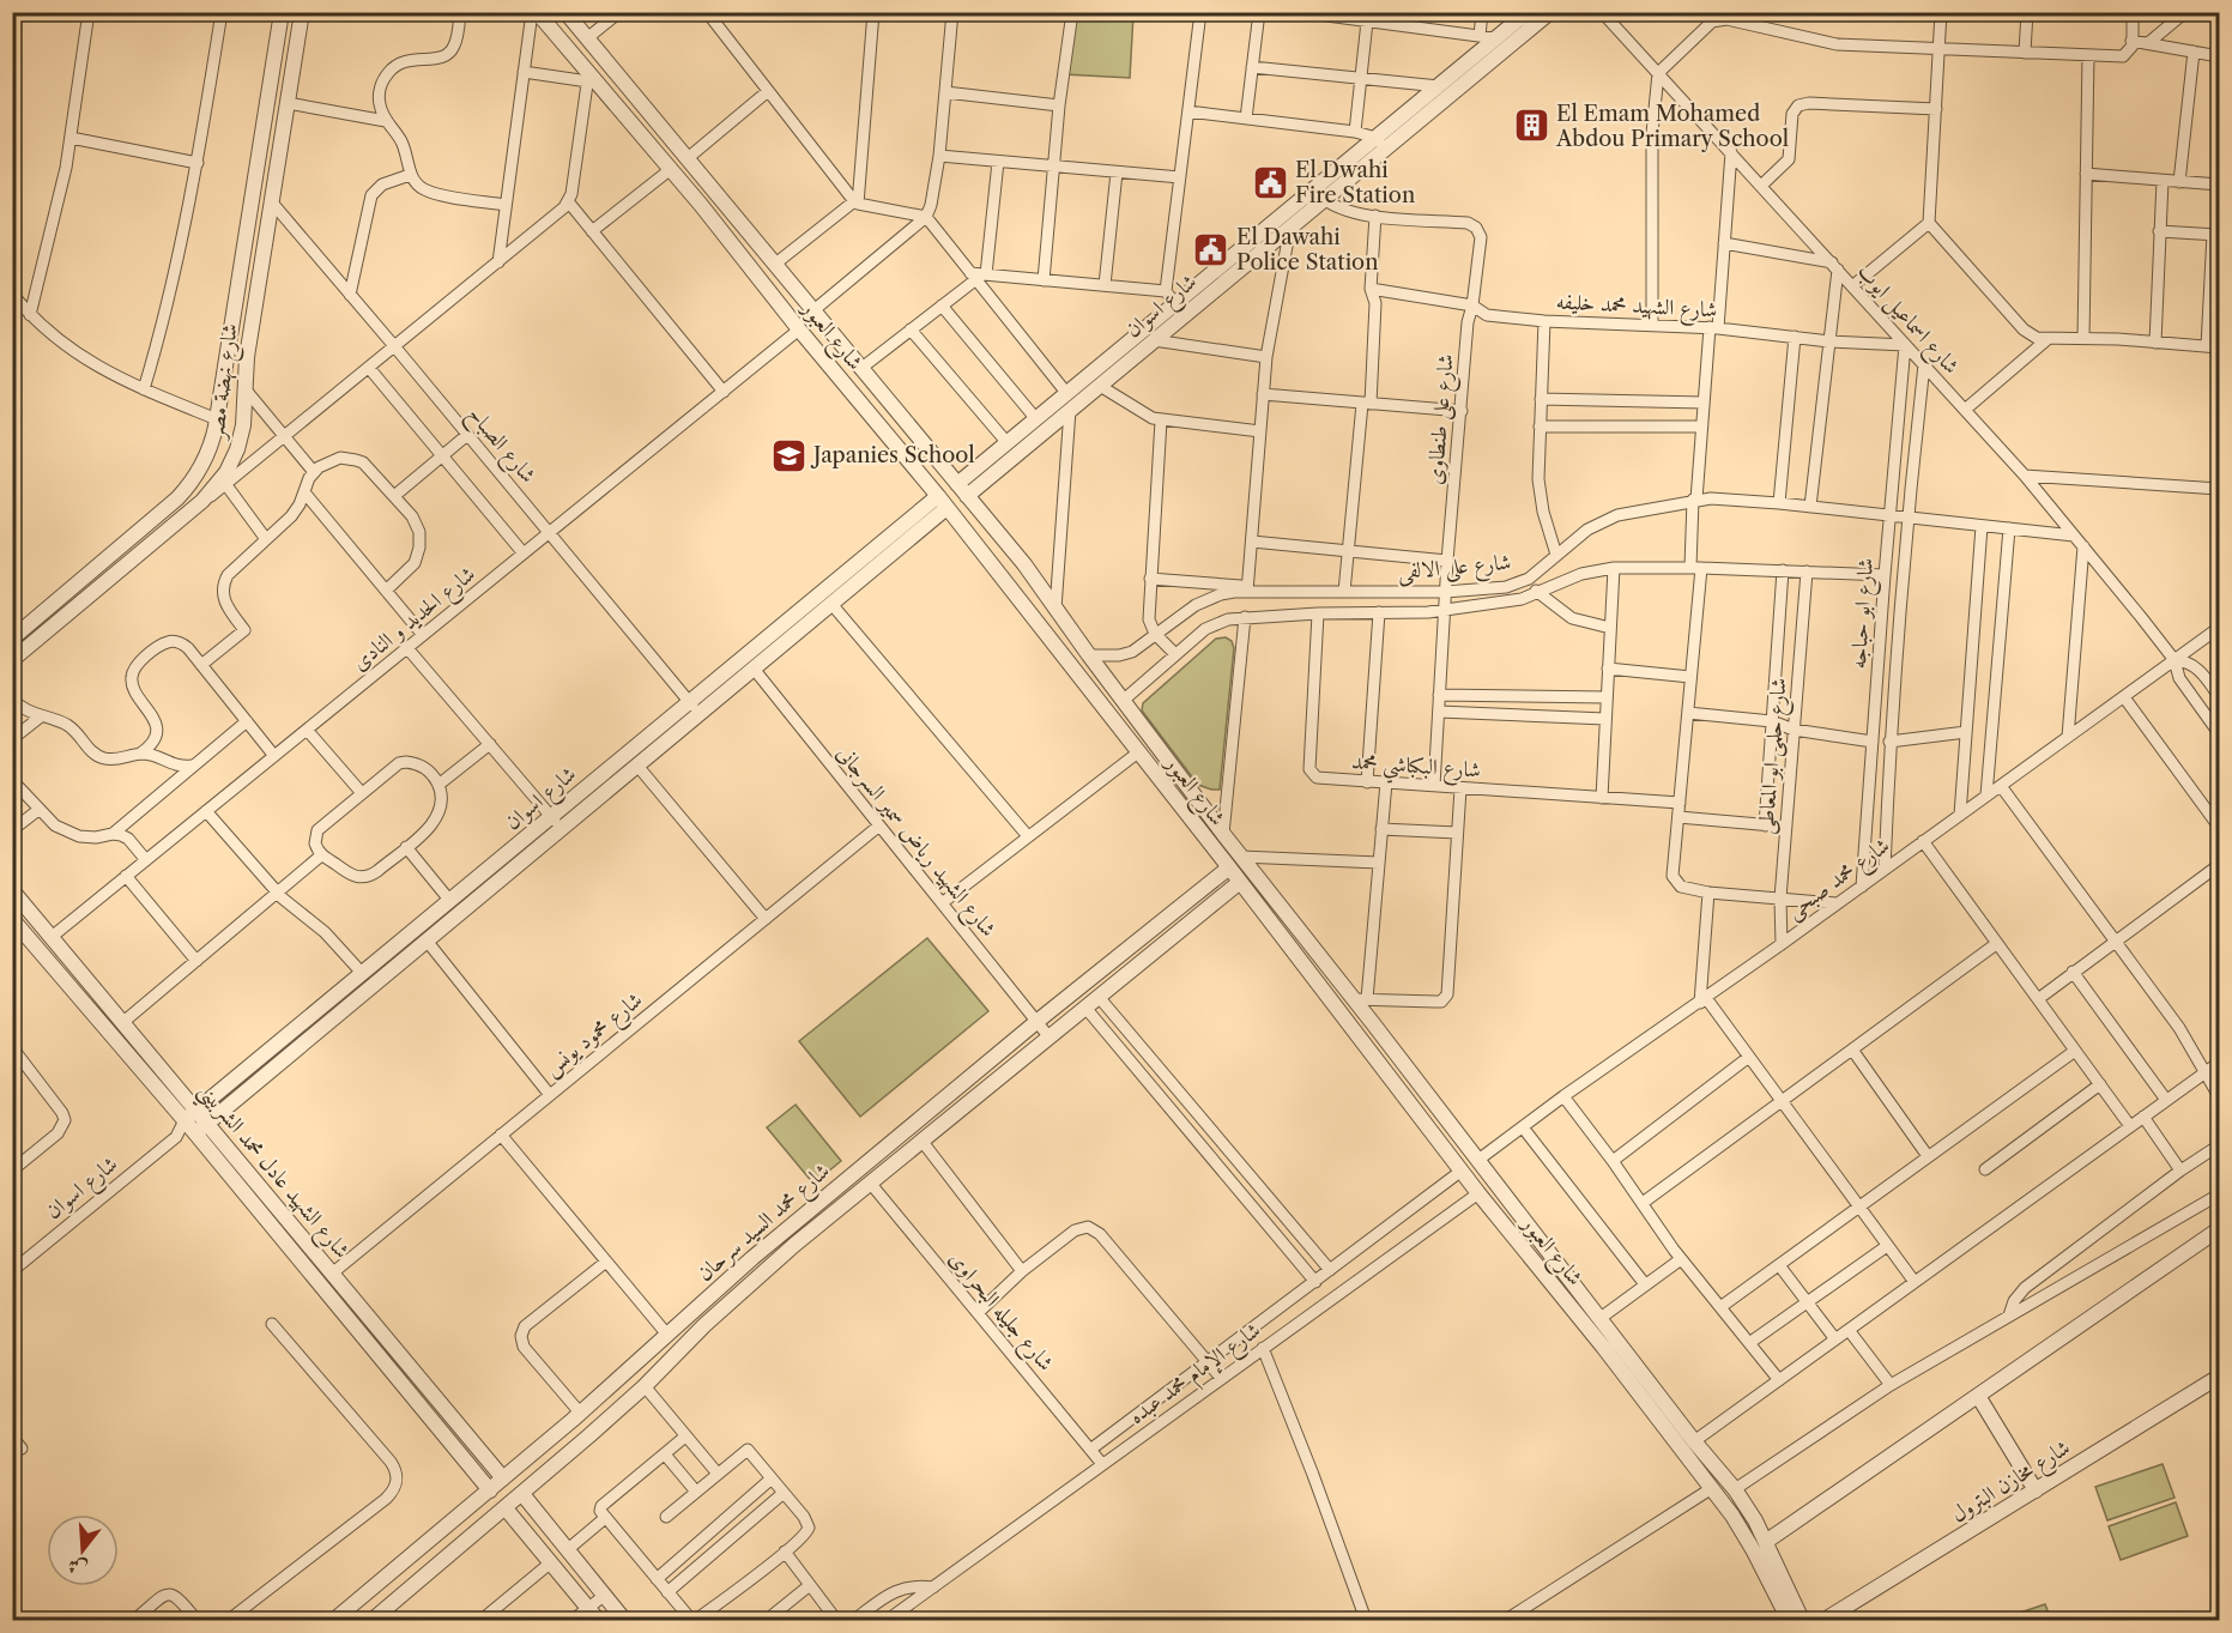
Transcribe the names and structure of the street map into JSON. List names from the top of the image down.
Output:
{
  "streets": {
    "street": [
      "شارع اسوان",
      "شارع الشهيد محمد خليفه",
      "شارع اسماعيل ايوب",
      "شارع العبور",
      "شارع نهضة مصر",
      "شارع على طنطاوى",
      "شارع الصباح",
      "شارع على الالفى",
      "شارع ابو حباجه",
      "شارع الحديد و النادى",
      "شارع حلمى ابو المعاطى",
      "شارع البكباشي محمد",
      "شارع الشهيد رياض سمير السرجانى",
      "شارع محمد صبحى",
      "شارع محمود يونس",
      "شارع الشهيد عادل محمد الشربيني",
      "شارع محمد السيد سرحان",
      "شارع جليله البحراوى",
      "شارع الإمام محمد عبده",
      "شارع مخازن البترول"
    ]
  },
  "crossings": [
    ["شارع اسوان", "شارع العبور"],
    ["شارع اسوان", "شارع على طنطاوى"],
    ["شارع اسوان", "شارع الصباح"],
    ["شارع اسوان", "شارع الشهيد رياض سمير السرجانى"],
    ["شارع اسوان", "شارع الشهيد عادل محمد الشربيني"],
    ["شارع الشهيد محمد خليفه", "شارع اسماعيل ايوب"],
    ["شارع الشهيد محمد خليفه", "شارع على طنطاوى"],
    ["شارع الشهيد محمد خليفه", "شارع ابو حباجه"],
    ["شارع اسماعيل ايوب", "شارع على الالفى"],
    ["شارع اسماعيل ايوب", "شارع ابو حباجه"],
    ["شارع اسماعيل ايوب", "شارع محمد صبحى"],
    ["شارع العبور", "شارع على الالفى"],
    ["شارع العبور", "شارع الحديد و النادى"],
    ["شارع العبور", "شارع محمد صبحى"],
    ["شارع العبور", "شارع محمد السيد سرحان"],
    ["شارع العبور", "شارع الإمام محمد عبده"],
    ["شارع نهضة مصر", "شارع الصباح"],
    ["شارع على طنطاوى", "شارع على الالفى"],
    ["شارع على طنطاوى", "شارع البكباشي محمد"],
    ["شارع الصباح", "شارع الحديد و النادى"],
    ["شارع على الالفى", "شارع ابو حباجه"],
    ["شارع على الالفى", "شارع حلمى ابو المعاطى"],
    ["شارع على الالفى", "شارع البكباشي محمد"],
    ["شارع ابو حباجه", "شارع محمد صبحى"],
    ["شارع الحديد و النادى", "شارع الشهيد عادل محمد الشربيني"],
    ["شارع حلمى ابو المعاطى", "شارع محمد صبحى"],
    ["شارع الشهيد رياض سمير السرجانى", "شارع محمود يونس"],
    ["شارع الشهيد رياض سمير السرجانى", "شارع محمد السيد سرحان"],
    ["شارع محمود يونس", "شارع الشهيد عادل محمد الشربيني"],
    ["شارع الشهيد عادل محمد الشربيني", "شارع محمد السيد سرحان"],
    ["شارع محمد السيد سرحان", "شارع جليله البحراوى"],
    ["شارع جليله البحراوى", "شارع الإمام محمد عبده"]
  ],
  "places": {
    "building": ["El Emam Mohamed Abdou Primary School"],
    "public building": ["El Dwahi Fire Station", "El Dawahi Police Station"],
    "school or university": ["Japanies School"]
  },
  "north": "bottom"
}
